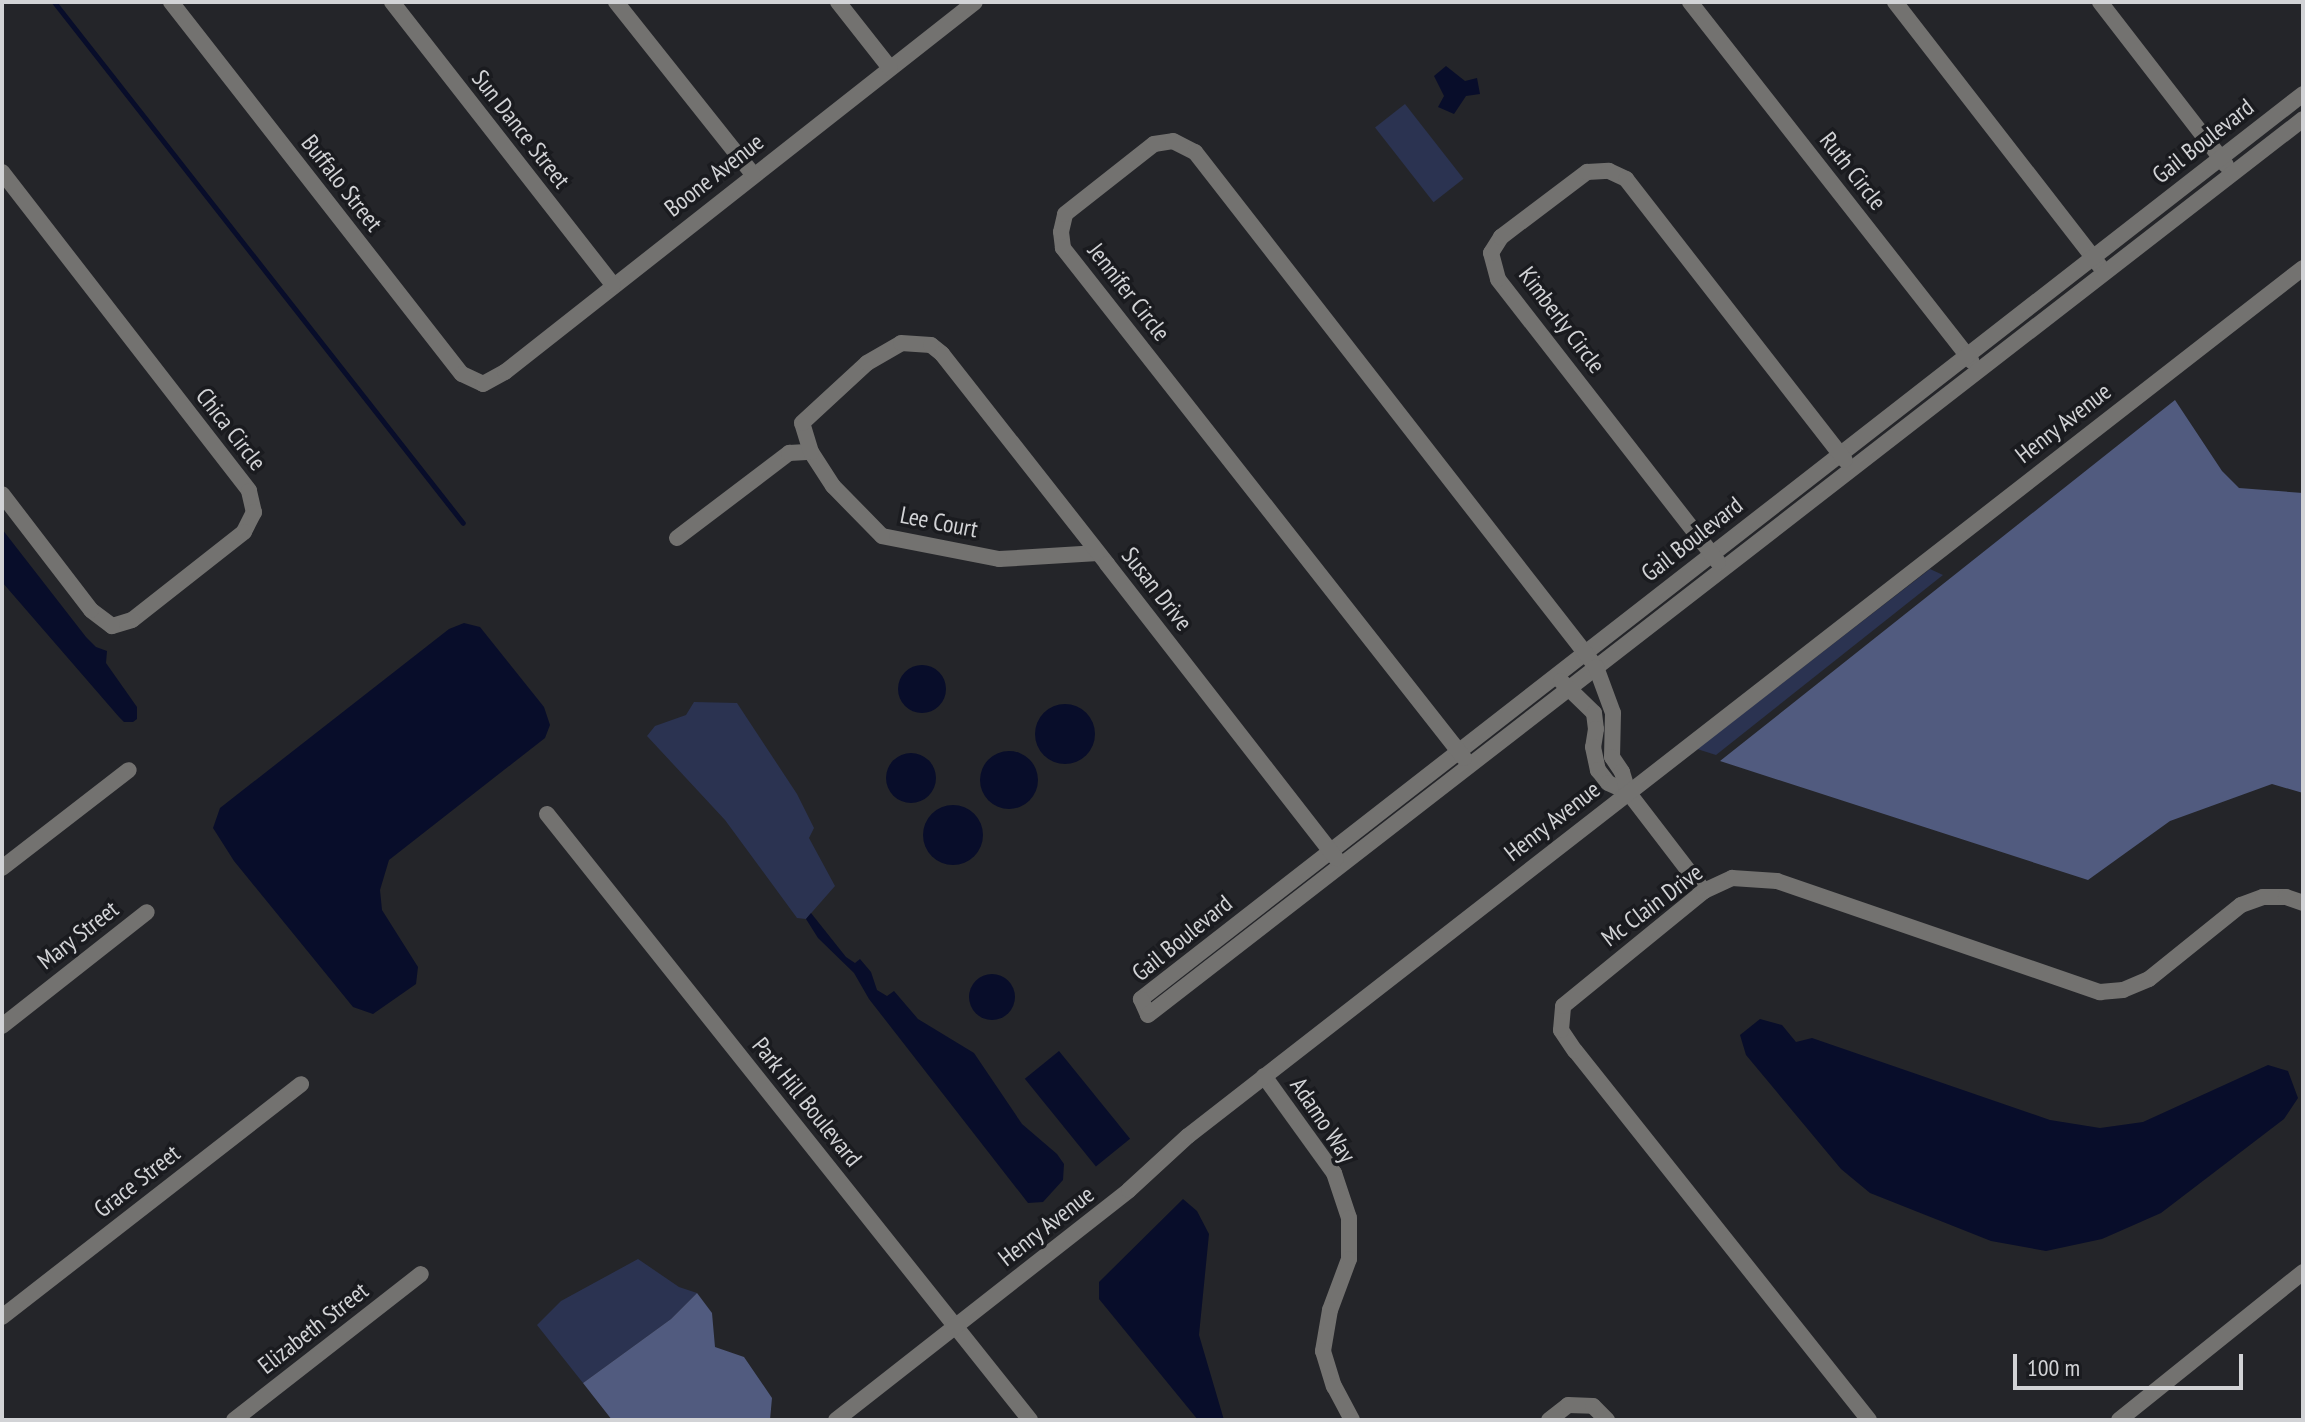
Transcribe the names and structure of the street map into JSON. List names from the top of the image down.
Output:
{
  "streets": {
    "street": [
      "Sun Dance Street",
      "Gail Boulevard",
      "Ruth Circle",
      "Boone Avenue",
      "Buffalo Street",
      "Jennifer Circle",
      "Kimberly Circle",
      "Henry Avenue",
      "Chica Circle",
      "Lee Court",
      "Susan Drive",
      "Mc Clain Drive",
      "Mary Street",
      "Park Hill Boulevard",
      "Adamo Way",
      "Grace Street",
      "Elizabeth Street"
    ]
  },
  "crossings": [
    ["Sun Dance Street", "Boone Avenue"],
    ["Gail Boulevard", "Ruth Circle"],
    ["Gail Boulevard", "Jennifer Circle"],
    ["Gail Boulevard", "Kimberly Circle"],
    ["Gail Boulevard", "Susan Drive"],
    ["Boone Avenue", "Buffalo Street"],
    ["Jennifer Circle", "Henry Avenue"],
    ["Henry Avenue", "Park Hill Boulevard"],
    ["Henry Avenue", "Adamo Way"],
    ["Lee Court", "Susan Drive"]
  ],
  "scale_bar": "100 m"
}
